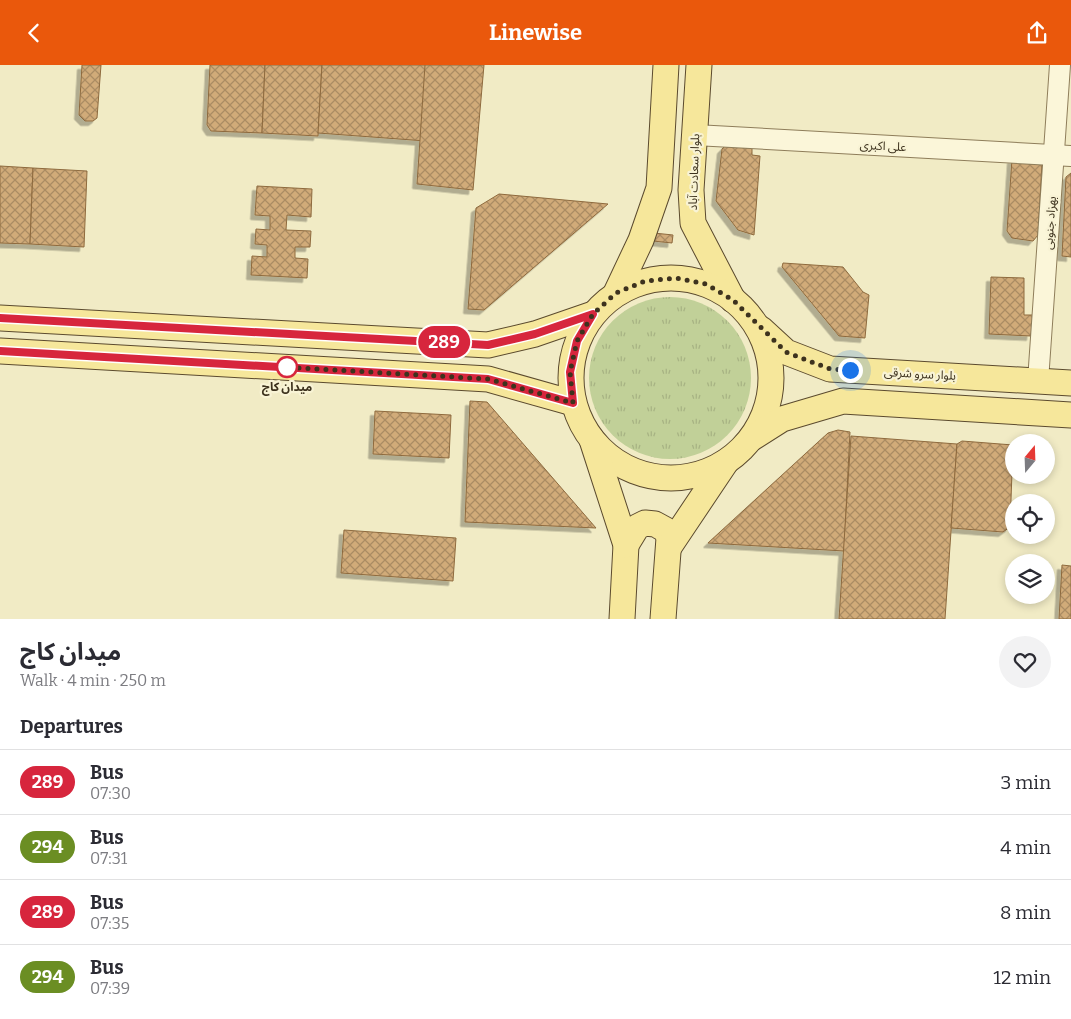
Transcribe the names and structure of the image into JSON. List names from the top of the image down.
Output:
{
  "streets": {
    "main road": ["بلوار سعادت آباد", "بلوار سرو شرقی"],
    "street": ["علی اکبری", "بهزاد جنوبی"]
  },
  "crossings": [
    ["علی اکبری", "بلوار سعادت آباد"],
    ["علی اکبری", "بهزاد جنوبی"],
    ["بهزاد جنوبی", "بلوار سرو شرقی"]
  ],
  "places": ["میدان کاج"],
  "lines": ["bus line 289"],
  "north": "top",
  "page": {
    "header": "Linewise",
    "on_map": "289",
    "heading": [
      ["میدان کاج", "Walk · 4 min · 250 m"],
      "Departures"
    ],
    "list": [
      {
        "mark": "289",
        "name": "Bus",
        "note": "07:30",
        "value": "3 min"
      },
      {
        "mark": "294",
        "name": "Bus",
        "note": "07:31",
        "value": "4 min"
      },
      {
        "mark": "289",
        "name": "Bus",
        "note": "07:35",
        "value": "8 min"
      },
      {
        "mark": "294",
        "name": "Bus",
        "note": "07:39",
        "value": "12 min"
      }
    ]
  }
}
